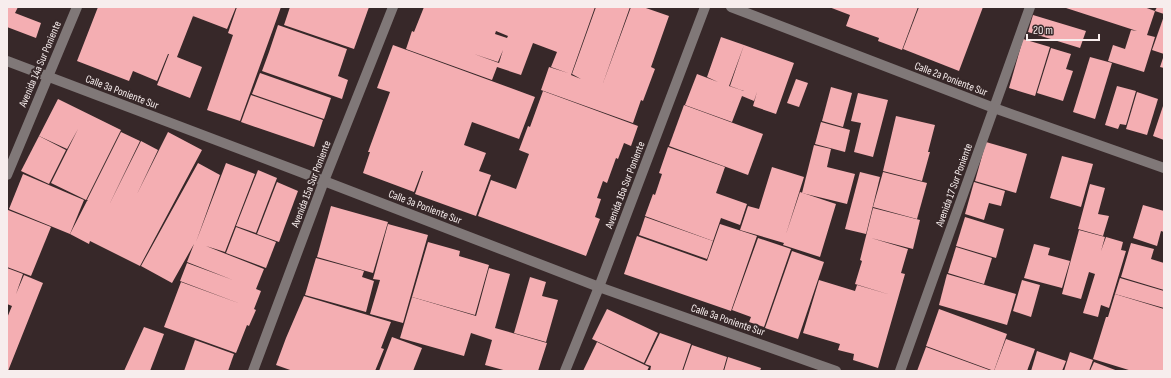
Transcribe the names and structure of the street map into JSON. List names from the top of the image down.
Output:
{
  "streets": {
    "street": [
      "Avenida 14a Sur Poniente",
      "Calle 2a Poniente Sur",
      "Calle 3a Poniente Sur",
      "Avenida 15a Sur Poniente",
      "Avenida 16a Sur Poniente",
      "Avenida 17 Sur Poniente"
    ]
  },
  "crossings": [
    ["Avenida 14a Sur Poniente", "Calle 3a Poniente Sur"],
    ["Calle 2a Poniente Sur", "Avenida 17 Sur Poniente"],
    ["Calle 3a Poniente Sur", "Avenida 15a Sur Poniente"],
    ["Calle 3a Poniente Sur", "Avenida 16a Sur Poniente"]
  ],
  "scale_bar": "20 m"
}
